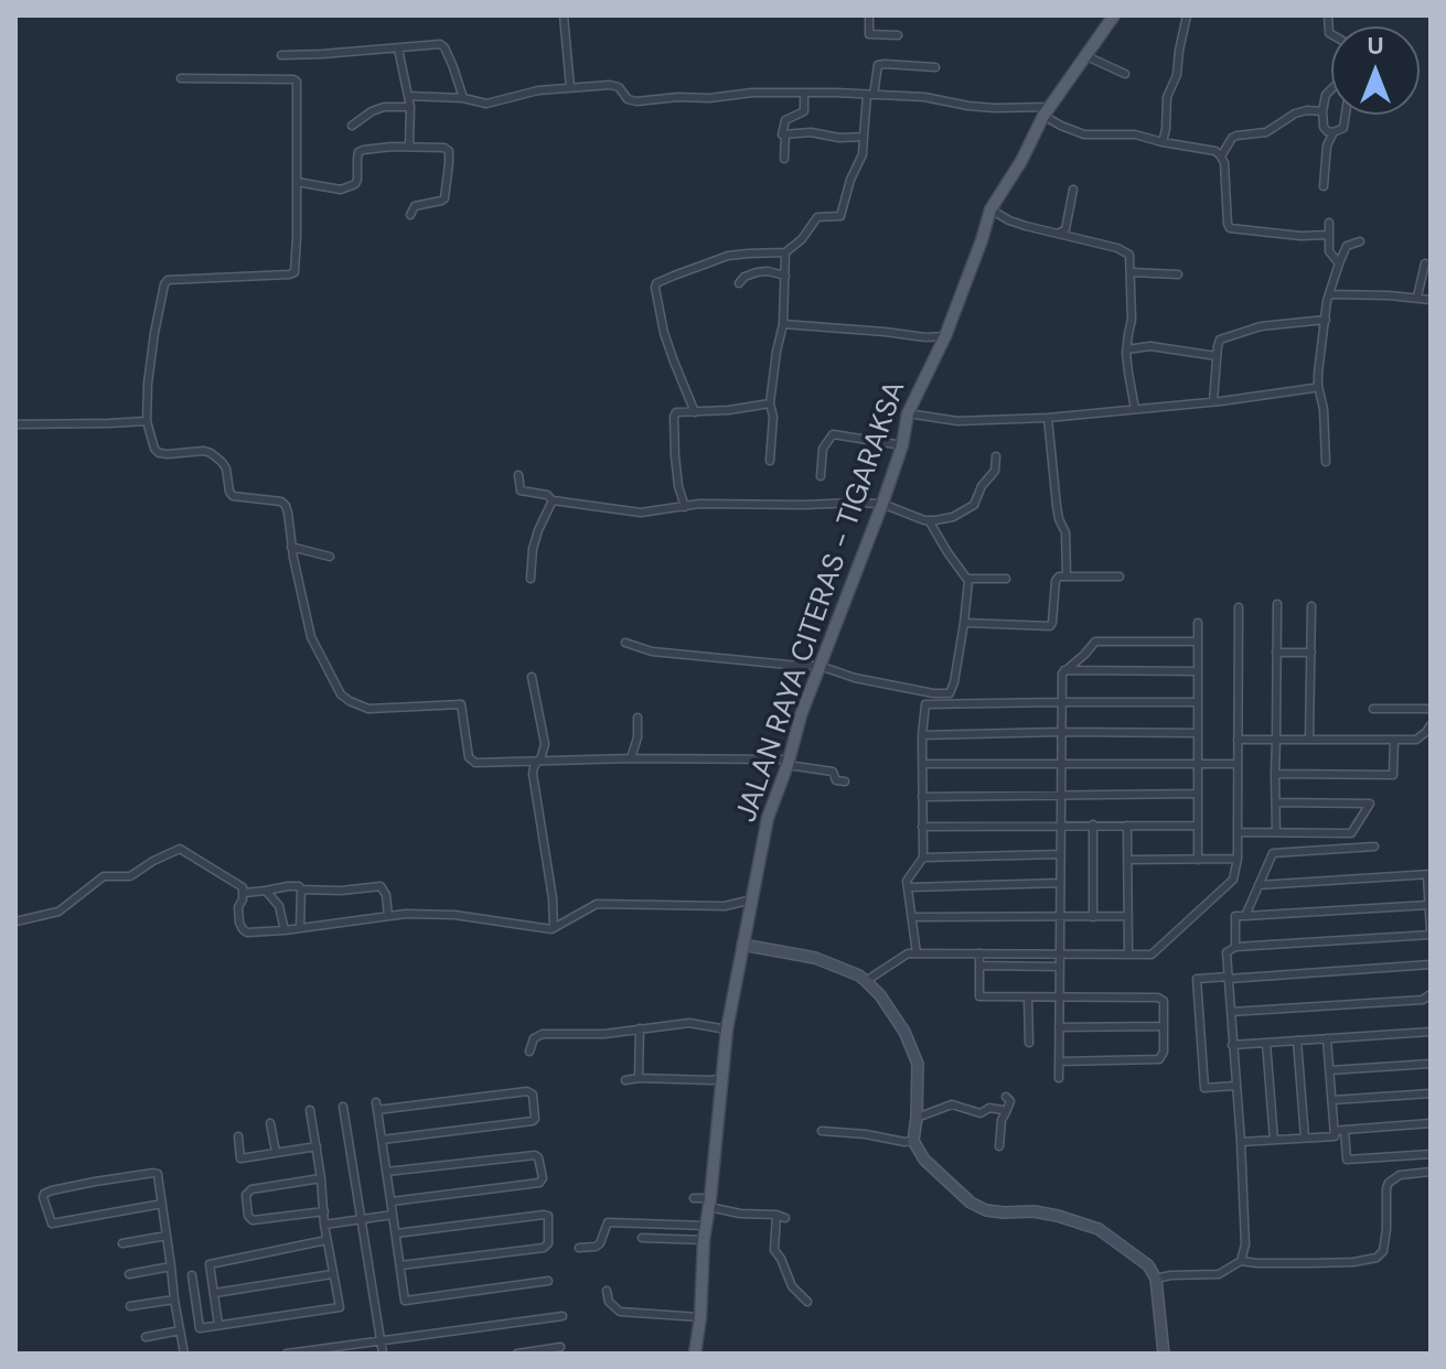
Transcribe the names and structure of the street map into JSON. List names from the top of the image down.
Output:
{
  "streets": {
    "main road": ["JALAN RAYA CITERAS - TIGARAKSA"]
  },
  "north": "top"
}
